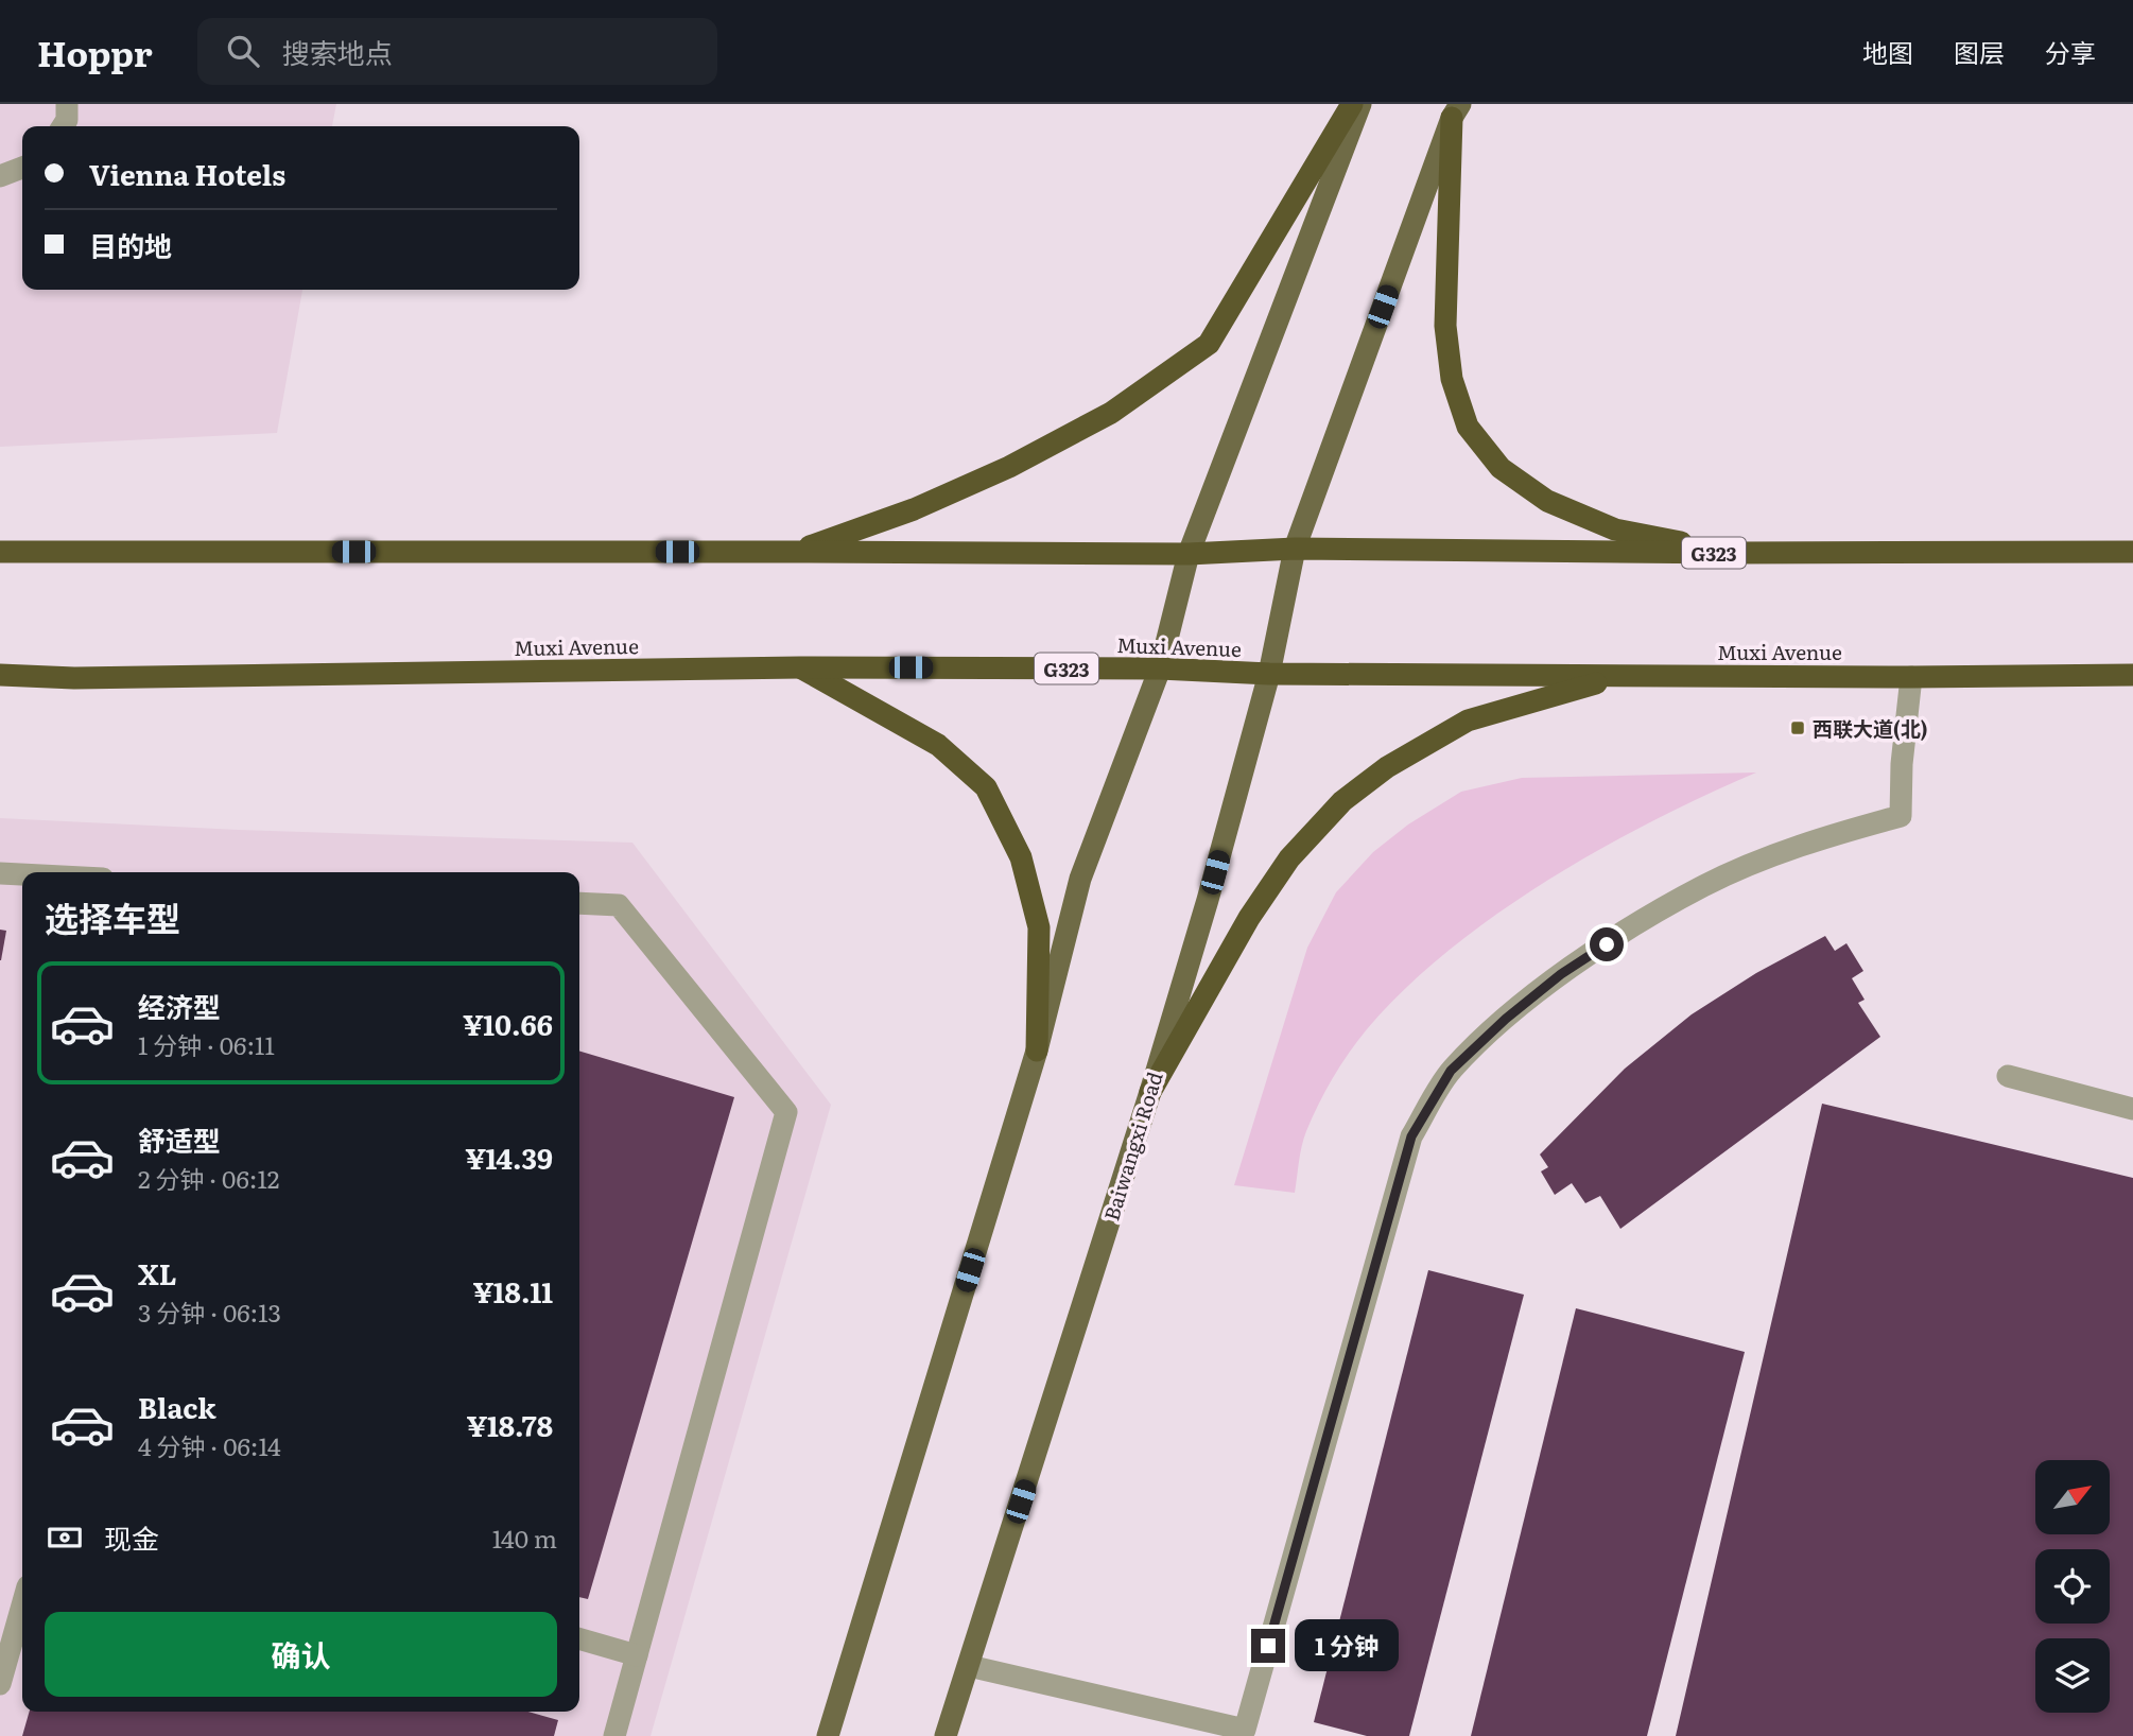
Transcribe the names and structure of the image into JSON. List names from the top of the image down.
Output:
{
  "streets": {
    "highway": ["G323", "Muxi Avenue"],
    "main road": ["Baiwangxi Road"]
  },
  "crossings": [
    ["G323", "Baiwangxi Road"],
    ["Muxi Avenue", "Baiwangxi Road"]
  ],
  "places": {
    "transit": ["西联大道(北)"]
  },
  "north": "top right",
  "page": {
    "header": "Hoppr",
    "search": "搜索地点",
    "nav": ["地图", "图层", "分享"],
    "banner": ["Vienna Hotels", "目的地"],
    "heading": "选择车型",
    "list": [
      {
        "name": "经济型",
        "note": "1 分钟 · 06:11",
        "value": "¥10.66"
      },
      {
        "name": "舒适型",
        "note": "2 分钟 · 06:12",
        "value": "¥14.39"
      },
      {
        "name": "XL",
        "note": "3 分钟 · 06:13",
        "value": "¥18.11"
      },
      {
        "name": "Black",
        "note": "4 分钟 · 06:14",
        "value": "¥18.78"
      }
    ],
    "pay": ["现金", "140 m"],
    "buttons": "确认",
    "bubble": "1 分钟"
  }
}
